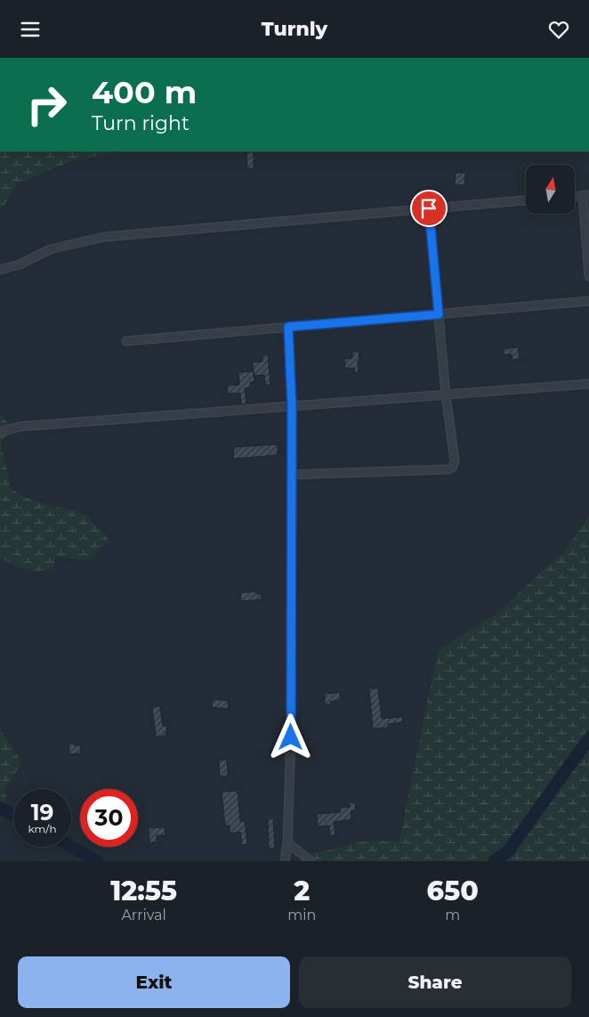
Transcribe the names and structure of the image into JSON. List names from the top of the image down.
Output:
{
  "north": "top",
  "page": {
    "header": "Turnly",
    "turn": ["400 m", "Turn right"],
    "speed": "19 km/h",
    "limit": "30",
    "eta": [
      "12:55",
      "Arrival",
      "2",
      "min",
      "650",
      "m"
    ],
    "buttons": ["Exit", "Share"]
  }
}
